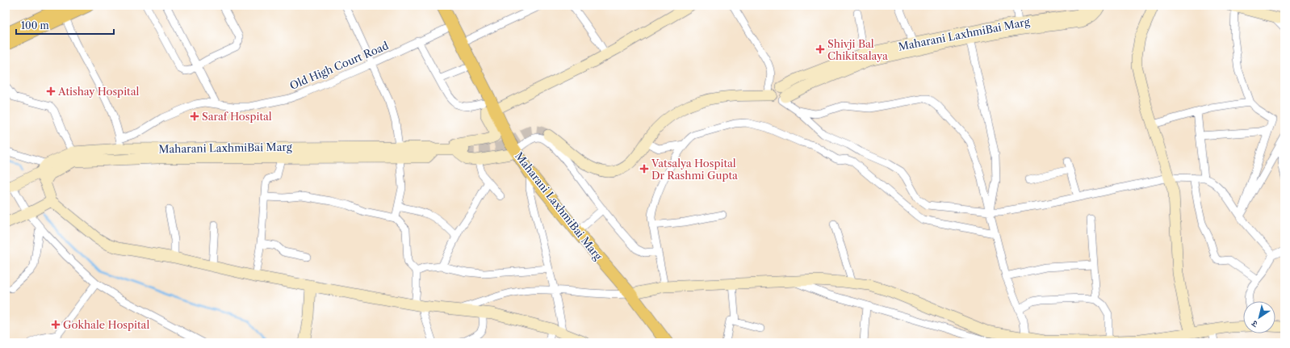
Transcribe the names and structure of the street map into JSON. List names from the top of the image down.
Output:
{
  "streets": {
    "main road": ["Maharani LaxhmiBai Marg"],
    "street": ["Old High Court Road"]
  },
  "crossings": [
    ["Maharani LaxhmiBai Marg", "Old High Court Road"]
  ],
  "places": {
    "health": [
      "Shivji Bal Chikitsalaya",
      "Atishay Hospital",
      "Saraf Hospital",
      "Vatsalya Hospital Dr Rashmi Gupta",
      "Gokhale Hospital"
    ]
  },
  "scale_bar": "100 m",
  "north": "bottom left"
}
